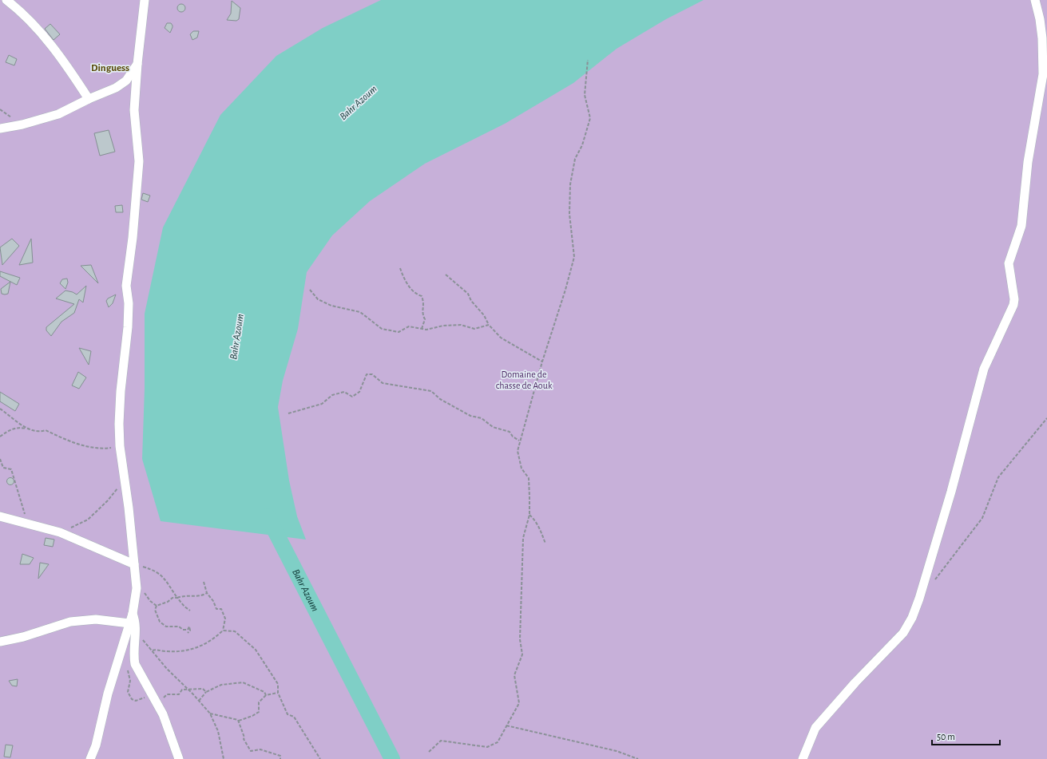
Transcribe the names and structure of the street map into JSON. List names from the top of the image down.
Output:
{
  "districts": ["Dinguess"],
  "water": ["Bahr Azoum"],
  "parks": ["Domaine de chasse de Aouk"],
  "scale_bar": "50 m"
}
